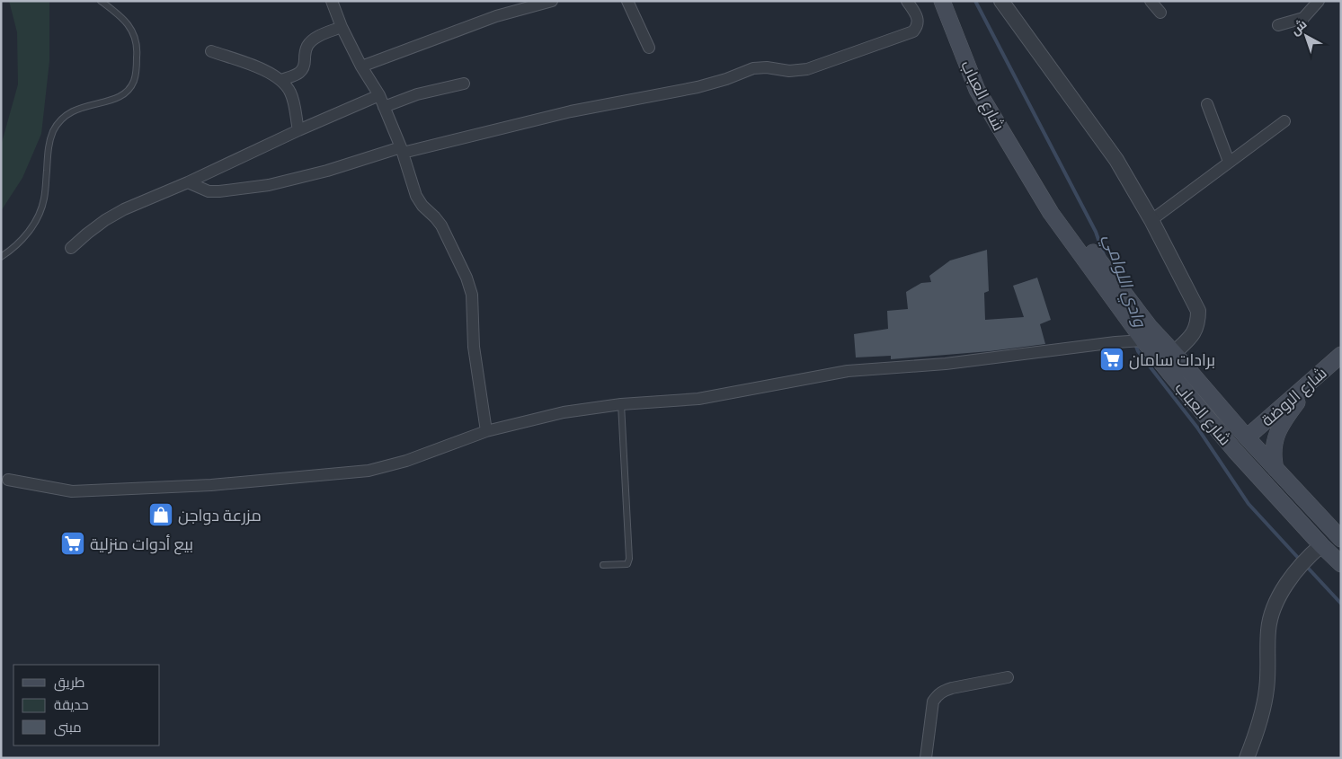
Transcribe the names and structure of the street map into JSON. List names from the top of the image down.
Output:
{
  "streets": {
    "main road": ["شارع العباب", "شارع الروضة"]
  },
  "crossings": [
    ["شارع العباب", "شارع الروضة"]
  ],
  "water": ["وادي اللوامي"],
  "places": {
    "supermarket": ["برادات سامان", "بيع أدوات منزلية"],
    "shop": ["مزرعة دواجن"]
  },
  "legend": ["طريق", "حديقة", "مبنى"],
  "north": "top left"
}
